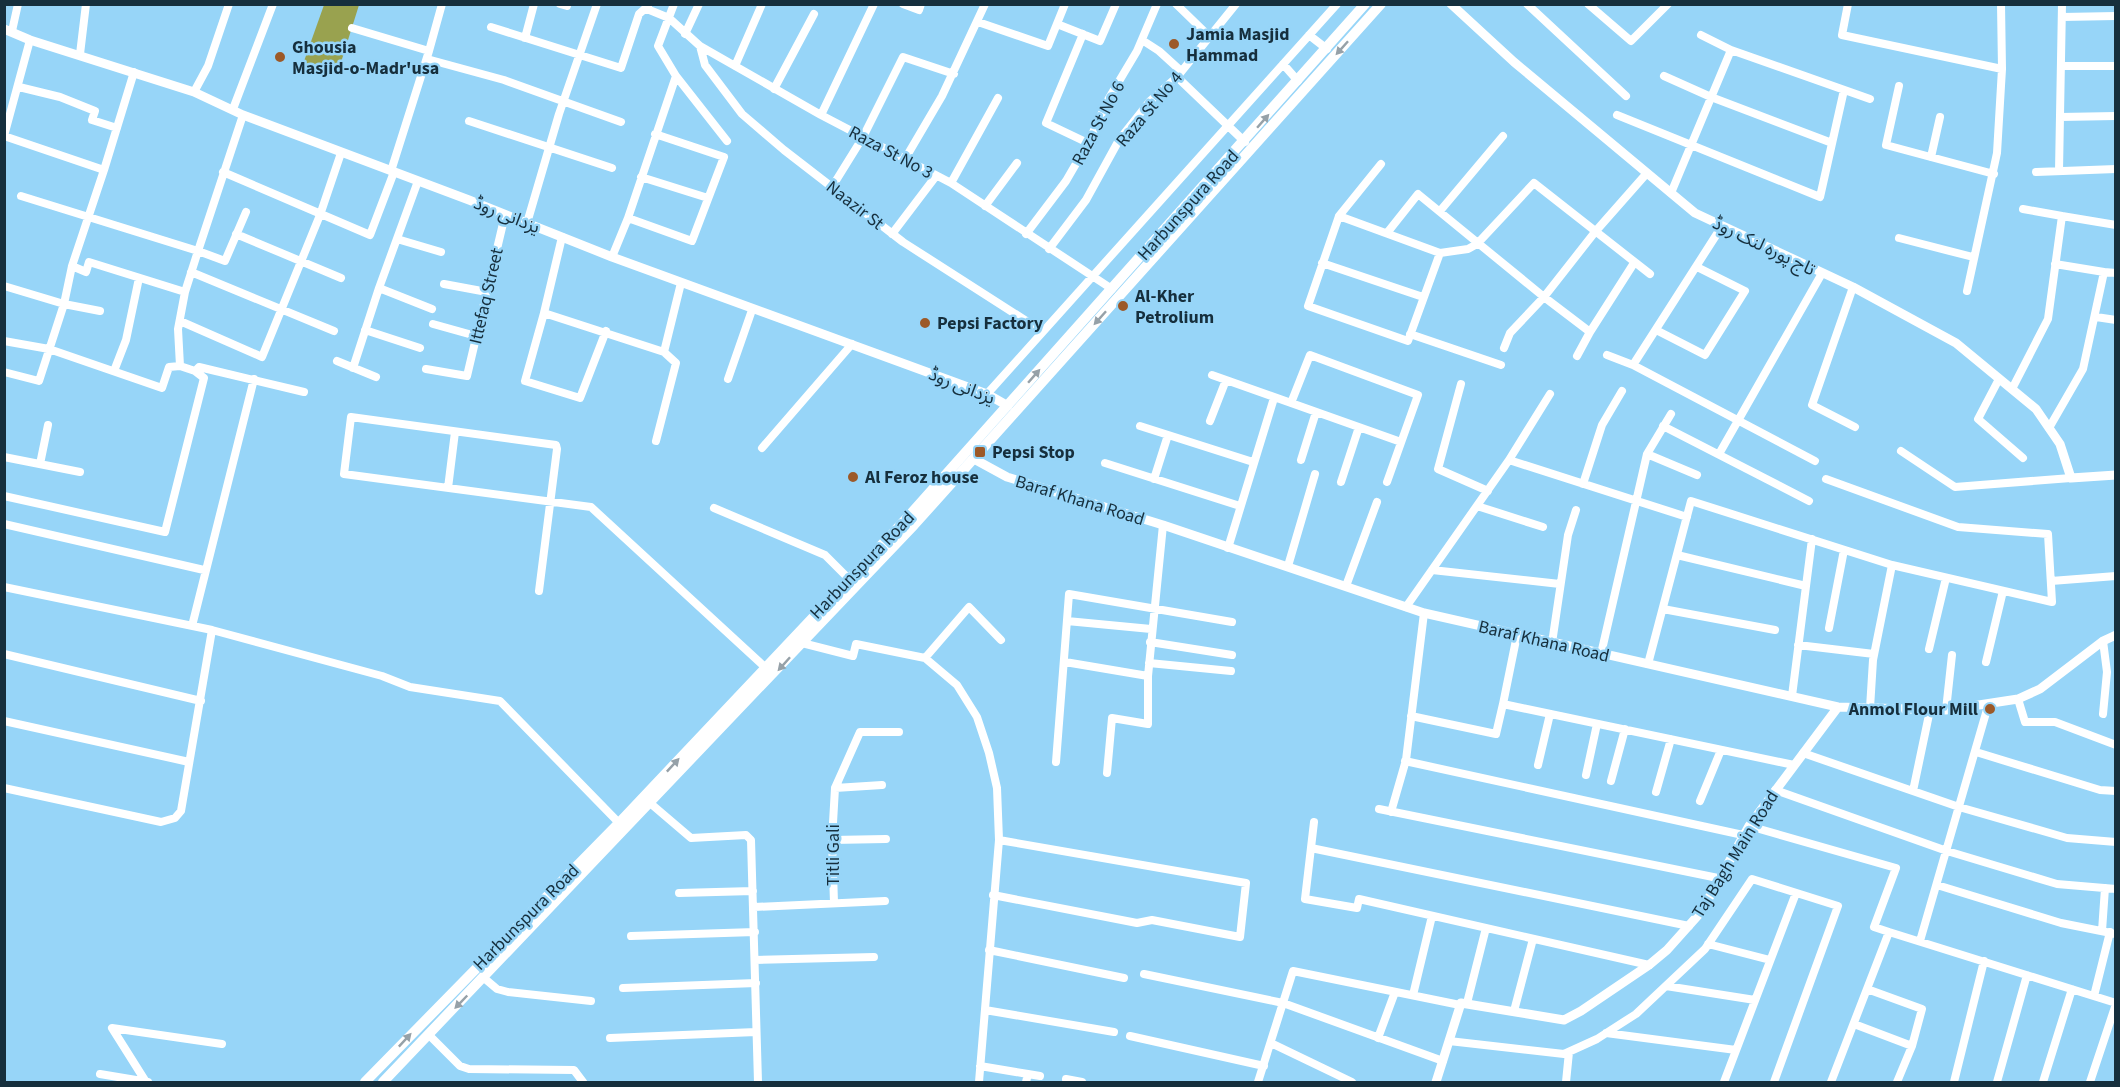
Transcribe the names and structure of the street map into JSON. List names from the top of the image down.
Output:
{
  "streets": {
    "main road": ["Harbunspura Road"],
    "street": [
      "Raza St No 4",
      "Raza St No 6",
      "Raza St No 3",
      "Naazir St",
      "یزدانی روڈ",
      "تاج پورہ لنک روڈ",
      "Ittefaq Street",
      "Baraf Khana Road",
      "Taj Bagh Main Road",
      "Titli Gali"
    ]
  },
  "crossings": [
    ["Raza St No 4", "Raza St No 3"],
    ["Raza St No 6", "Raza St No 3"],
    ["Raza St No 3", "Naazir St"],
    ["Raza St No 3", "Harbunspura Road"],
    ["Harbunspura Road", "یزدانی روڈ"],
    ["Harbunspura Road", "Baraf Khana Road"],
    ["یزدانی روڈ", "Ittefaq Street"],
    ["Baraf Khana Road", "Taj Bagh Main Road"]
  ],
  "places": {
    "other": [
      "Jamia Masjid Hammad",
      "Ghousia Masjid-o-Madr'usa",
      "Al-Kher Petrolium",
      "Pepsi Factory",
      "Al Feroz house",
      "Anmol Flour Mill"
    ],
    "transit": ["Pepsi Stop"]
  }
}
